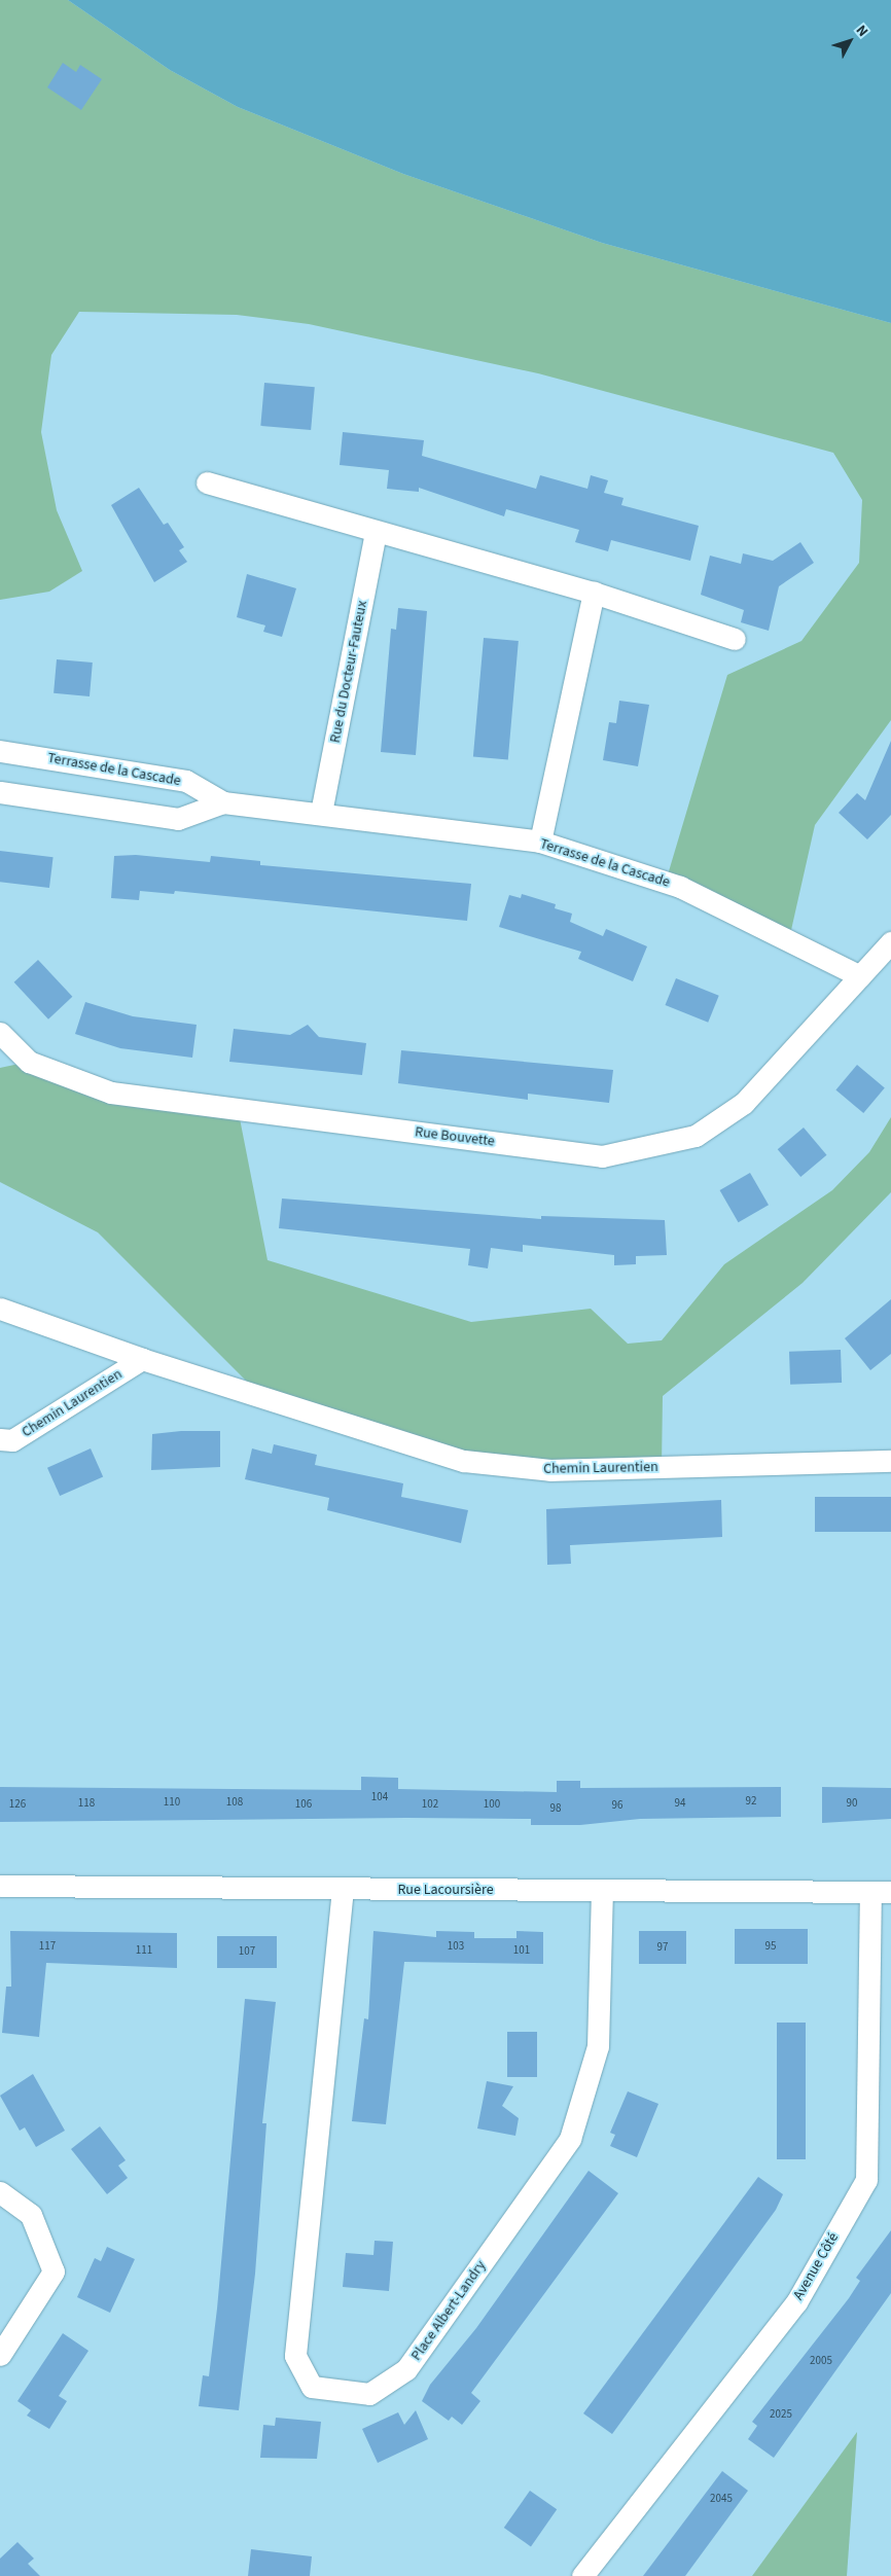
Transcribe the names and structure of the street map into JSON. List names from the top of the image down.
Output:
{
  "streets": {
    "street": [
      "Rue du Docteur-Fauteux",
      "Terrasse de la Cascade",
      "Rue Bouvette",
      "Chemin Laurentien",
      "Rue Lacoursière",
      "Avenue Côté",
      "Place Albert-Landry"
    ]
  },
  "crossings": [
    ["Rue du Docteur-Fauteux", "Terrasse de la Cascade"],
    ["Terrasse de la Cascade", "Rue Bouvette"],
    ["Rue Lacoursière", "Avenue Côté"],
    ["Rue Lacoursière", "Place Albert-Landry"]
  ],
  "house_numbers": [
    "104",
    "92",
    "110",
    "108",
    "118",
    "94",
    "90",
    "126",
    "106",
    "102",
    "100",
    "96",
    "98",
    "117",
    "103",
    "95",
    "97",
    "111",
    "101",
    "107",
    "2005",
    "2025",
    "2045"
  ],
  "north": "top right"
}
